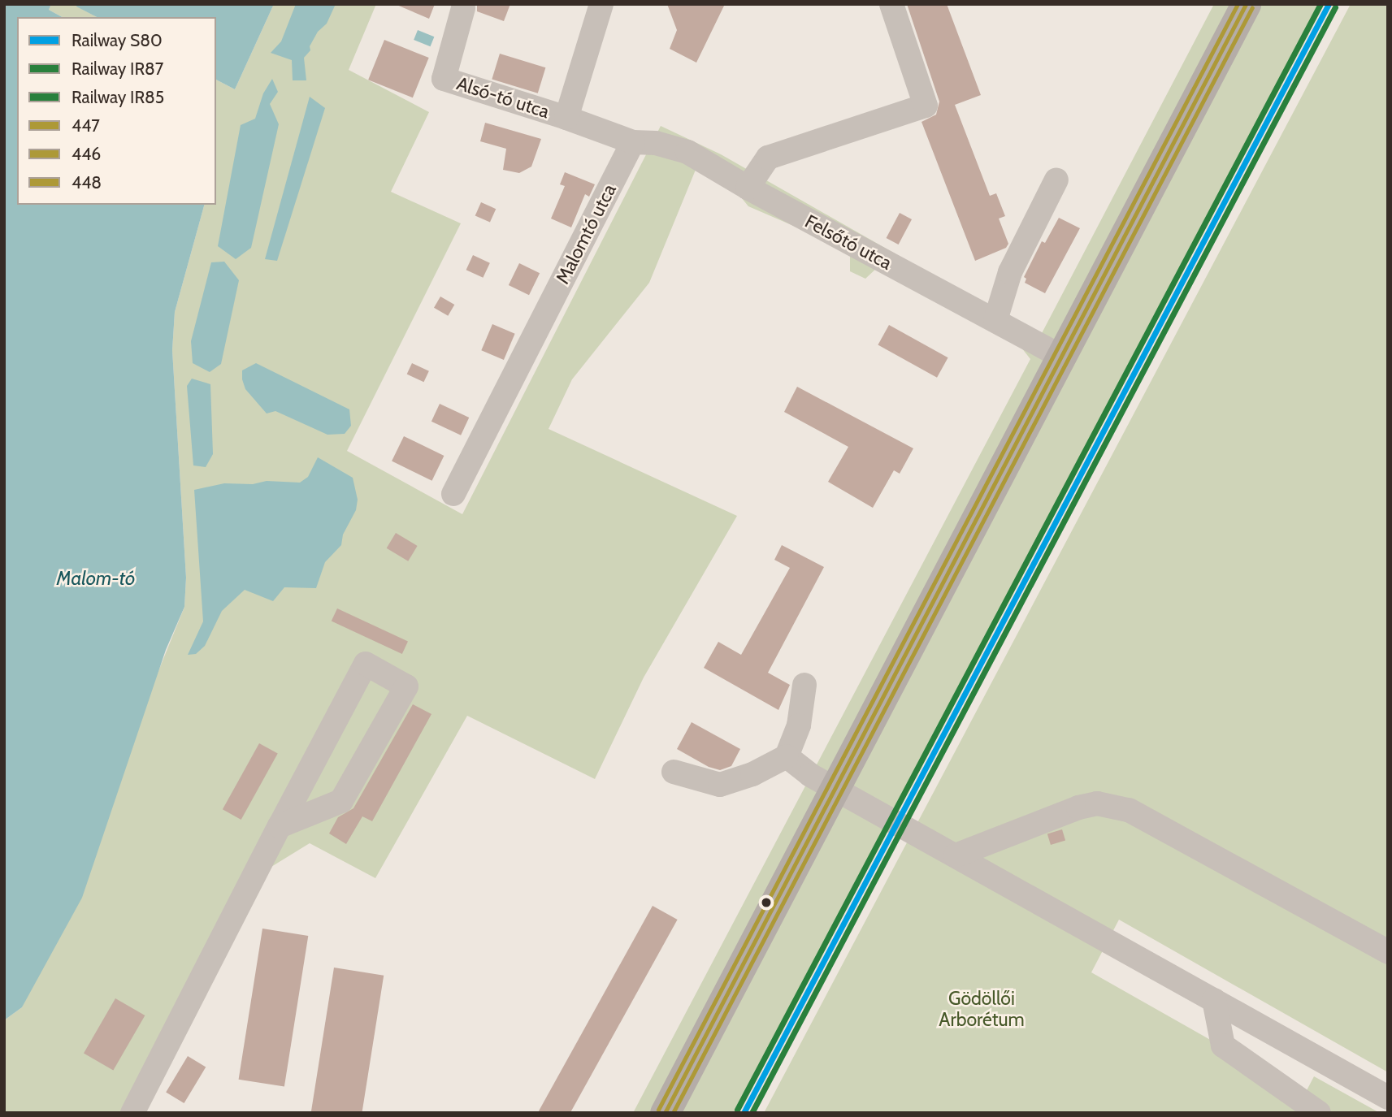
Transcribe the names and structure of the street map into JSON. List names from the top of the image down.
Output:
{
  "streets": {
    "street": ["Alsó-tó utca", "Malomtó utca", "Felsőtó utca"]
  },
  "crossings": [
    ["Malomtó utca", "Felsőtó utca"]
  ],
  "water": ["Malom-tó"],
  "parks": ["Gödöllői Arborétum"],
  "lines": [
    "rail line S80",
    "rail line IR85",
    "transit line 447",
    "transit line 448",
    "rail line IR87",
    "transit line 446"
  ],
  "legend": [
    "Railway S80",
    "Railway IR87",
    "Railway IR85",
    "447",
    "446",
    "448"
  ]
}
